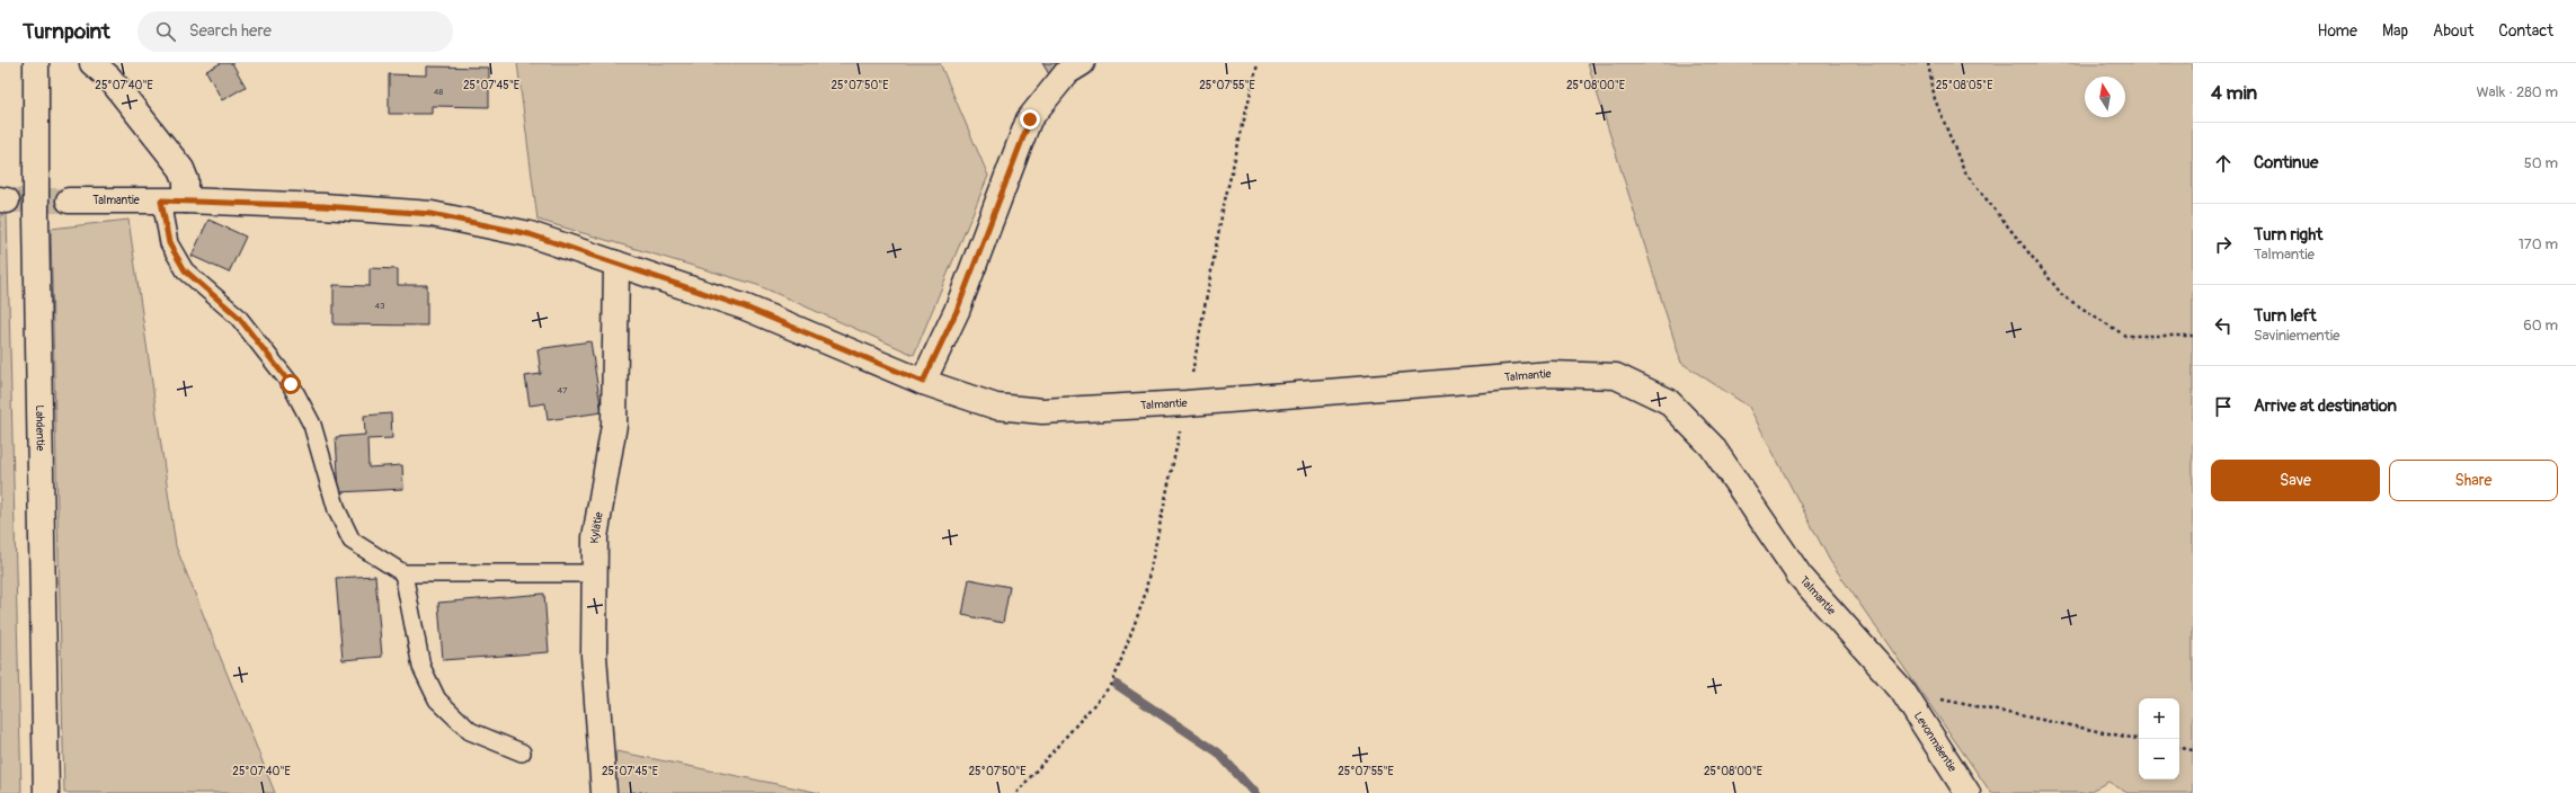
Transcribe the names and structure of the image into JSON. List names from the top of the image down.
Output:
{
  "streets": {
    "street": [
      "Talmantie",
      "Lahdentie",
      "Kylätie",
      "Levonmäentie"
    ]
  },
  "crossings": [
    ["Talmantie", "Kylätie"],
    ["Talmantie", "Levonmäentie"]
  ],
  "house_numbers": ["48", "43", "47"],
  "north": "top",
  "page": {
    "header": "Turnpoint",
    "search": "Search here",
    "nav": [
      "Home",
      "Map",
      "About",
      "Contact"
    ],
    "heading": ["4 min", "Walk · 280 m"],
    "list": [
      ["Continue", "50 m"],
      ["Turn right", "Talmantie", "170 m"],
      ["Turn left", "Saviniementie", "60 m"],
      "Arrive at destination"
    ],
    "buttons": ["Save", "Share"],
    "map_buttons": ["+", "−"]
  },
  "coordinates": [
    "25°07'40\"E",
    "25°07'45\"E",
    "25°07'50\"E",
    "25°07'55\"E",
    "25°08'00\"E",
    "25°08'05\"E"
  ]
}
